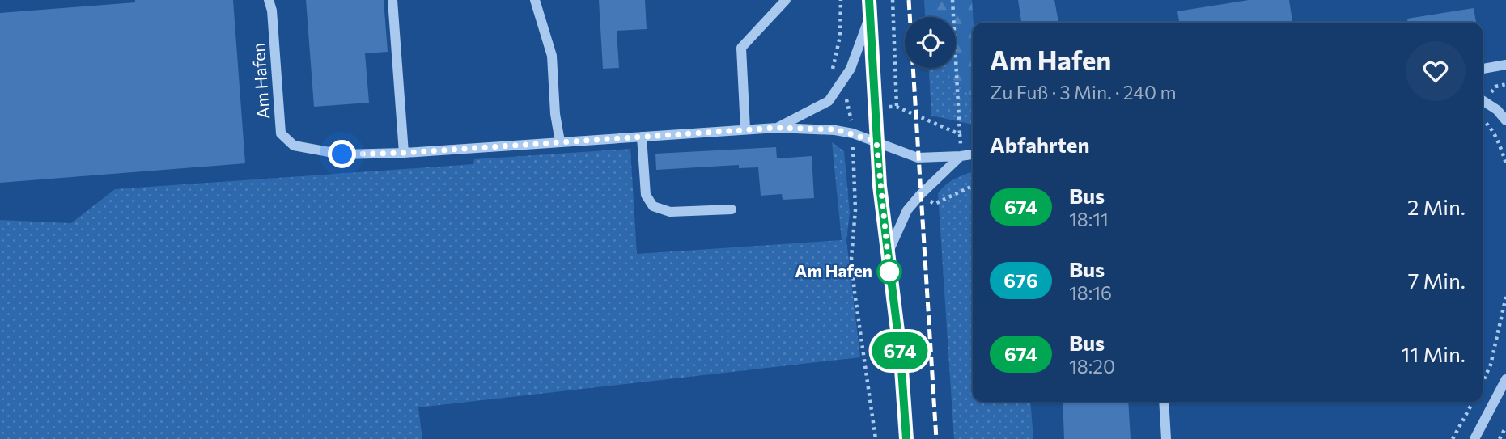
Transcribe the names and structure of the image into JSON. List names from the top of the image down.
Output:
{
  "streets": {
    "street": ["Am Hafen"]
  },
  "places": ["Am Hafen"],
  "lines": ["bus line 674"],
  "page": {
    "on_map": "674",
    "heading": [
      ["Am Hafen", "Zu Fuß · 3 Min. · 240 m"],
      "Abfahrten"
    ],
    "list": [
      {
        "mark": "674",
        "name": "Bus",
        "note": "18:11",
        "value": "2 Min."
      },
      {
        "mark": "676",
        "name": "Bus",
        "note": "18:16",
        "value": "7 Min."
      },
      {
        "mark": "674",
        "name": "Bus",
        "note": "18:20",
        "value": "11 Min."
      }
    ]
  }
}
